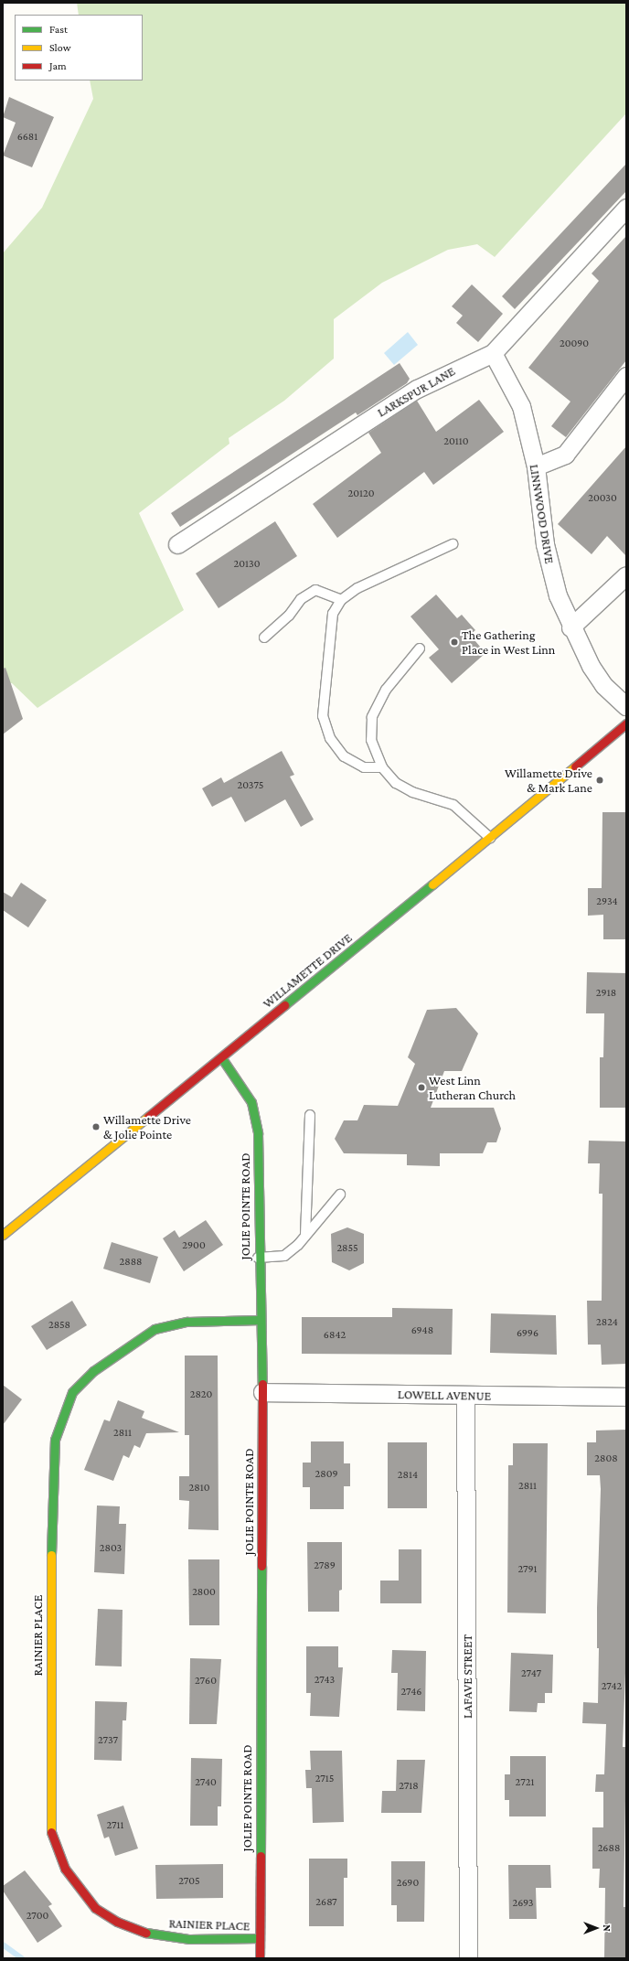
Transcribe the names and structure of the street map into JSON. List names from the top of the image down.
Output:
{
  "streets": {
    "street": [
      "LARKSPUR LANE",
      "LINNWOOD DRIVE",
      "WILLAMETTE DRIVE",
      "JOLIE POINTE ROAD",
      "LOWELL AVENUE",
      "RAINIER PLACE",
      "LAFAVE STREET"
    ]
  },
  "crossings": [
    ["LARKSPUR LANE", "LINNWOOD DRIVE"],
    ["WILLAMETTE DRIVE", "JOLIE POINTE ROAD"],
    ["JOLIE POINTE ROAD", "LOWELL AVENUE"],
    ["JOLIE POINTE ROAD", "RAINIER PLACE"],
    ["LOWELL AVENUE", "LAFAVE STREET"]
  ],
  "places": [
    "The Gathering Place in West Linn",
    "Willamette Drive & Mark Lane",
    "West Linn Lutheran Church",
    "Willamette Drive & Jolie Pointe"
  ],
  "house_numbers": [
    "6681",
    "20090",
    "20110",
    "20120",
    "20030",
    "20130",
    "20375",
    "2934",
    "2918",
    "2900",
    "2855",
    "2888",
    "2824",
    "2858",
    "6948",
    "6996",
    "6842",
    "2820",
    "2811",
    "2808",
    "2809",
    "2814",
    "2811",
    "2810",
    "2803",
    "2789",
    "2791",
    "2800",
    "2747",
    "2743",
    "2760",
    "2742",
    "2746",
    "2737",
    "2715",
    "2740",
    "2721",
    "2718",
    "2711",
    "2688",
    "2705",
    "2690",
    "2687",
    "2693",
    "2700"
  ],
  "legend": ["Fast", "Slow", "Jam"],
  "north": "right"
}
